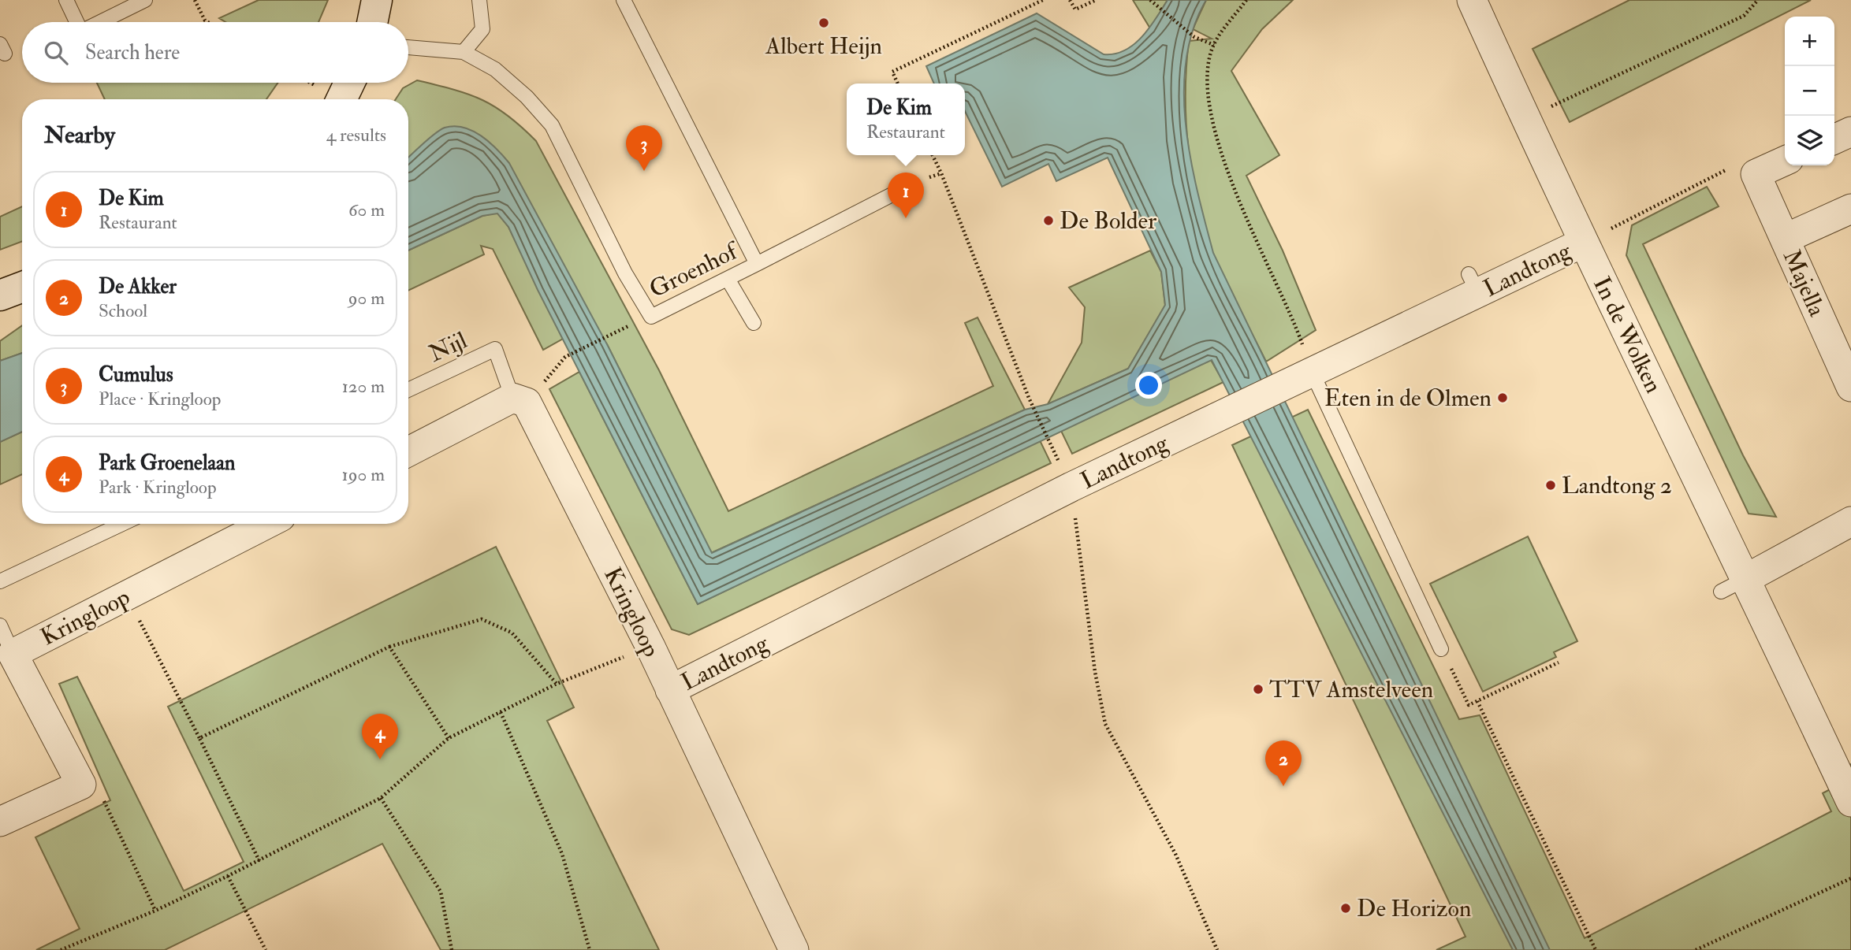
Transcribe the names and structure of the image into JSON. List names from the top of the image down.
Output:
{
  "streets": {
    "street": [
      "Landtong",
      "Majella",
      "In de Wolken",
      "Kringloop"
    ],
    "lane": ["Groenhof", "Nijl"]
  },
  "crossings": [
    ["Landtong", "In de Wolken"],
    ["Landtong", "Kringloop"],
    ["Nijl", "Kringloop"]
  ],
  "places": [
    "Albert Heijn",
    "De Bolder",
    "Eten in de Olmen",
    "Landtong 2",
    "TTV Amstelveen",
    "De Horizon"
  ],
  "page": {
    "map_buttons": ["+", "−"],
    "search": "Search here",
    "popup": ["De Kim", "Restaurant"],
    "heading": ["Nearby", "4 results"],
    "pins": [
      "3",
      "1",
      "4",
      "2"
    ],
    "list": [
      {
        "mark": "1",
        "name": "De Kim",
        "note": "Restaurant",
        "value": "60 m"
      },
      {
        "mark": "2",
        "name": "De Akker",
        "note": "School",
        "value": "90 m"
      },
      {
        "mark": "3",
        "name": "Cumulus",
        "note": "Place · Kringloop",
        "value": "120 m"
      },
      {
        "mark": "4",
        "name": "Park Groenelaan",
        "note": "Park · Kringloop",
        "value": "190 m"
      }
    ]
  }
}
